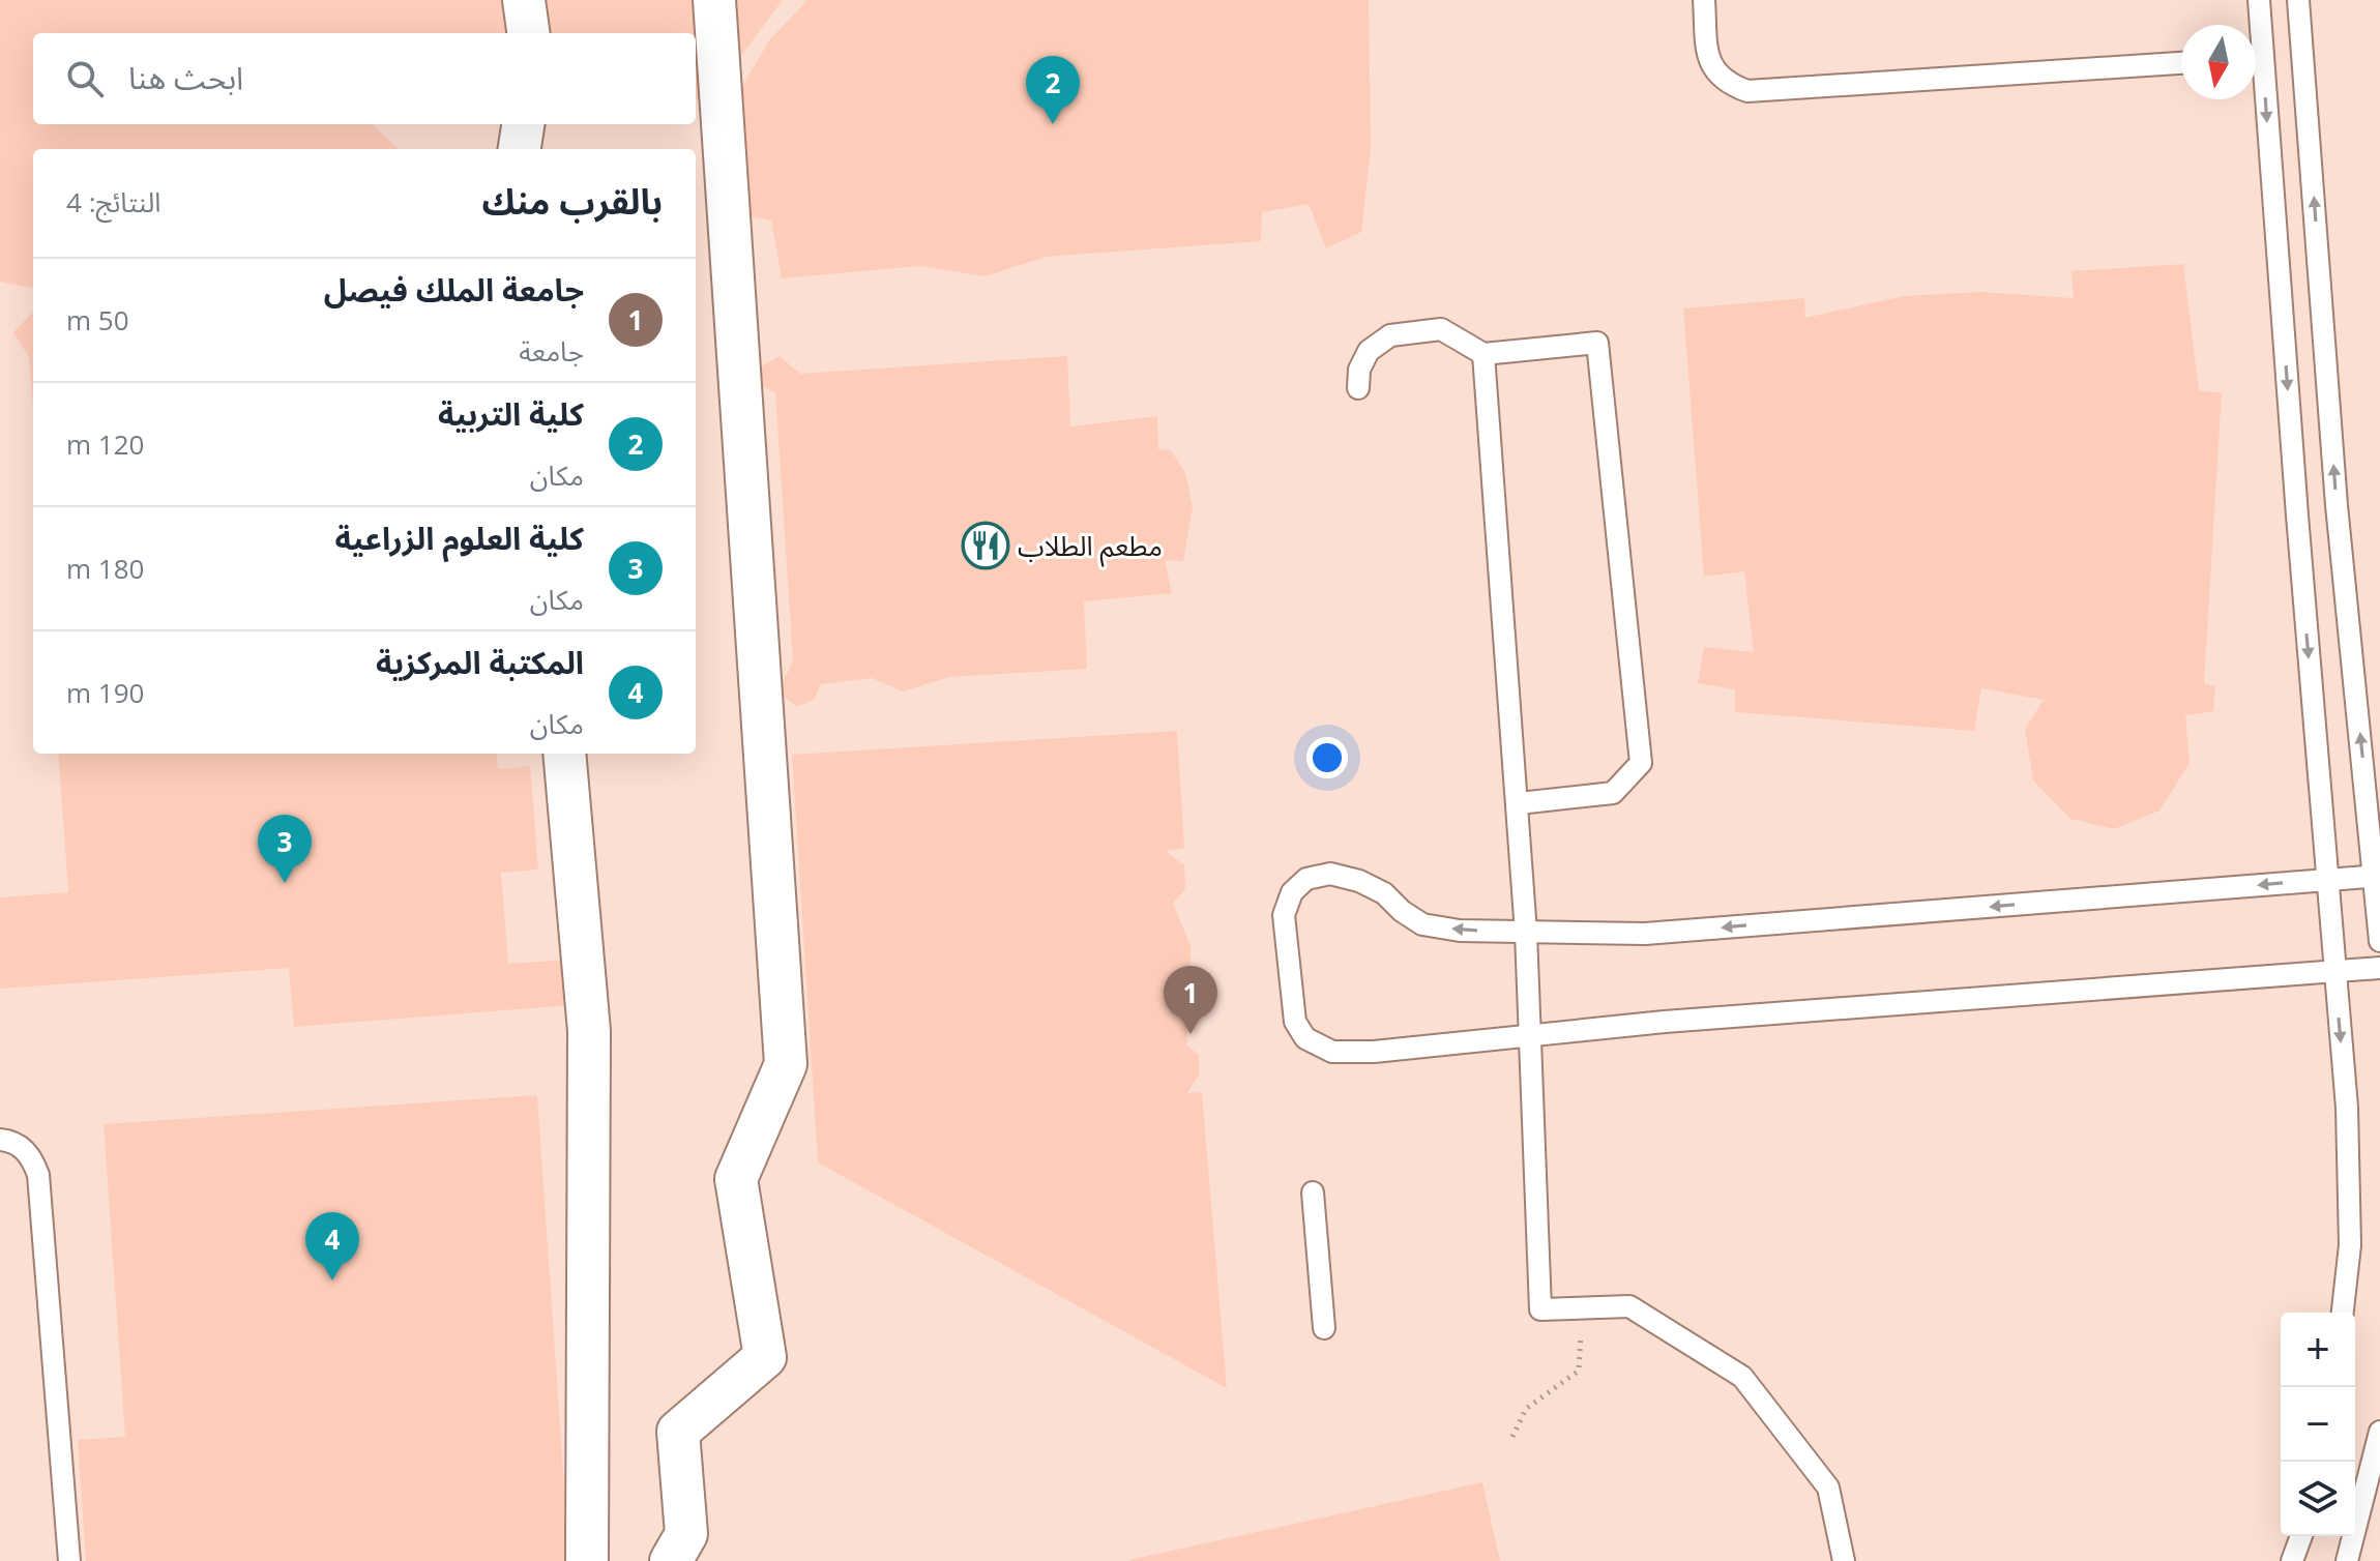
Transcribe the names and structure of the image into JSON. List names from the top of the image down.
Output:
{
  "places": {
    "restaurant": ["مطعم الطلاب"]
  },
  "north": "bottom",
  "page": {
    "search": "ابحث هنا",
    "pins": [
      "2",
      "3",
      "1",
      "4"
    ],
    "heading": ["بالقرب منك", "النتائج: 4"],
    "list": [
      {
        "mark": "1",
        "name": "جامعة الملك فيصل",
        "note": "جامعة",
        "value": "50 m"
      },
      {
        "mark": "2",
        "name": "كلية التربية",
        "note": "مكان",
        "value": "120 m"
      },
      {
        "mark": "3",
        "name": "كلية العلوم الزراعية",
        "note": "مكان",
        "value": "180 m"
      },
      {
        "mark": "4",
        "name": "المكتبة المركزية",
        "note": "مكان",
        "value": "190 m"
      }
    ],
    "map_buttons": ["+", "−"]
  }
}
